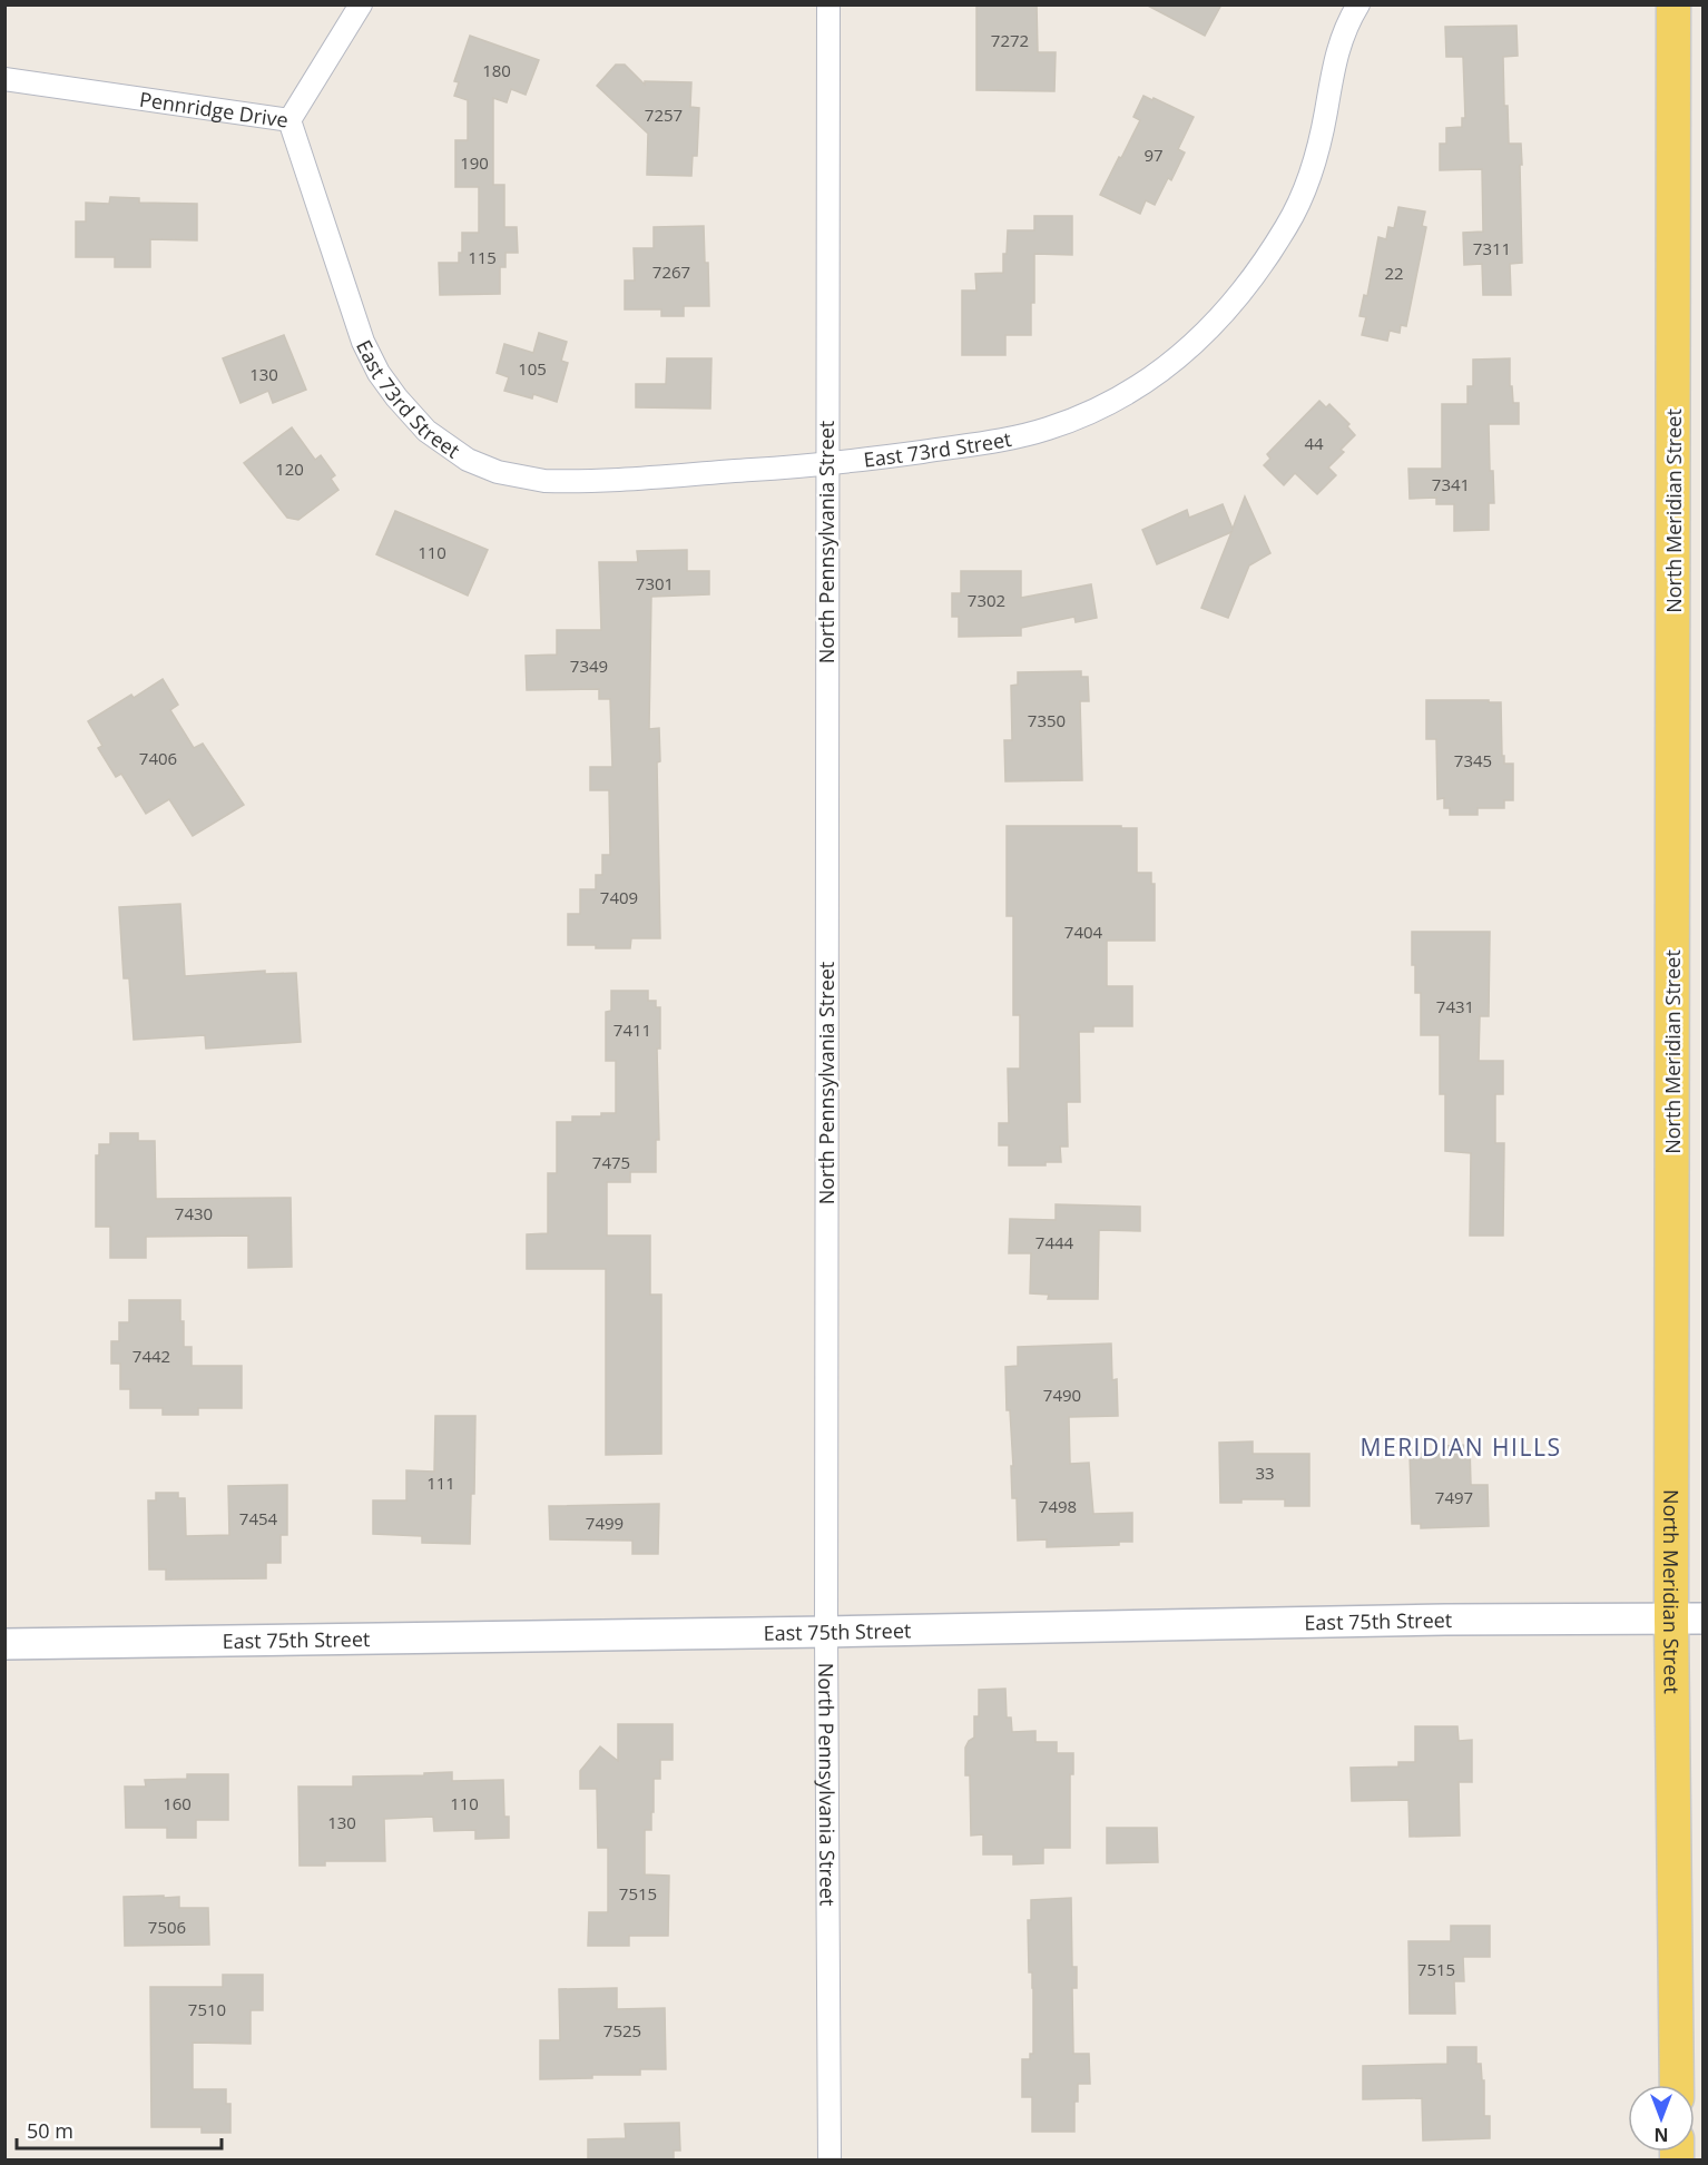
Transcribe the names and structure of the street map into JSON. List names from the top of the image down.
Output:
{
  "streets": {
    "main road": ["North Meridian Street"],
    "street": [
      "Pennridge Drive",
      "East 73rd Street",
      "North Pennsylvania Street",
      "East 75th Street"
    ]
  },
  "crossings": [
    ["Pennridge Drive", "East 73rd Street"],
    ["East 73rd Street", "North Pennsylvania Street"],
    ["North Meridian Street", "East 75th Street"],
    ["North Pennsylvania Street", "East 75th Street"]
  ],
  "districts": ["MERIDIAN HILLS"],
  "house_numbers": [
    "7272",
    "180",
    "7257",
    "97",
    "190",
    "7311",
    "115",
    "7267",
    "22",
    "105",
    "130",
    "44",
    "120",
    "7341",
    "110",
    "7301",
    "7302",
    "7349",
    "7350",
    "7406",
    "7345",
    "7409",
    "7404",
    "7431",
    "7411",
    "7475",
    "7430",
    "7444",
    "7442",
    "7490",
    "33",
    "111",
    "7497",
    "7498",
    "7454",
    "7499",
    "160",
    "110",
    "130",
    "7515",
    "7506",
    "7515",
    "7510",
    "7525"
  ],
  "scale_bar": "50 m",
  "north": "bottom"
}
